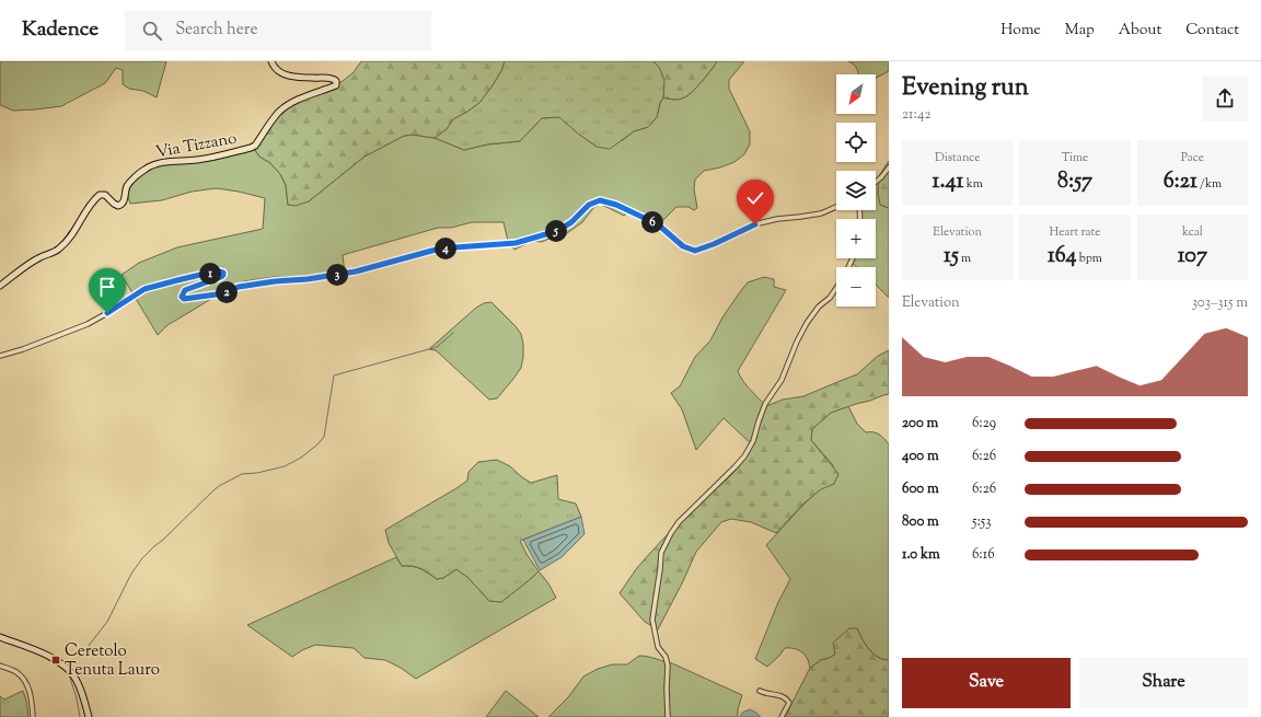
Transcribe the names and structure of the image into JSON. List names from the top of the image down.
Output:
{
  "streets": {
    "street": ["Via Tizzano"]
  },
  "places": {
    "transit": ["Ceretolo Tenuta Lauro"]
  },
  "north": "bottom left",
  "page": {
    "header": "Kadence",
    "search": "Search here",
    "nav": [
      "Home",
      "Map",
      "About",
      "Contact"
    ],
    "heading": ["Evening run", "21:42"],
    "map_buttons": ["+", "−"],
    "stats": [
      ["Distance", "1.41 km"],
      ["Time", "8:57"],
      ["Pace", "6:21 /km"],
      ["Elevation", "15 m"],
      ["Heart rate", "164 bpm"],
      ["kcal", "107"]
    ],
    "pins": [
      "6",
      "5",
      "4",
      "1",
      "3",
      "2"
    ],
    "chart": ["Elevation", "303–315 m"],
    "list": [
      {
        "name": "200 m",
        "note": "6:29"
      },
      {
        "name": "400 m",
        "note": "6:26"
      },
      {
        "name": "600 m",
        "note": "6:26"
      },
      {
        "name": "800 m",
        "note": "5:53"
      },
      {
        "name": "1.0 km",
        "note": "6:16"
      }
    ],
    "buttons": ["Save", "Share"]
  }
}
